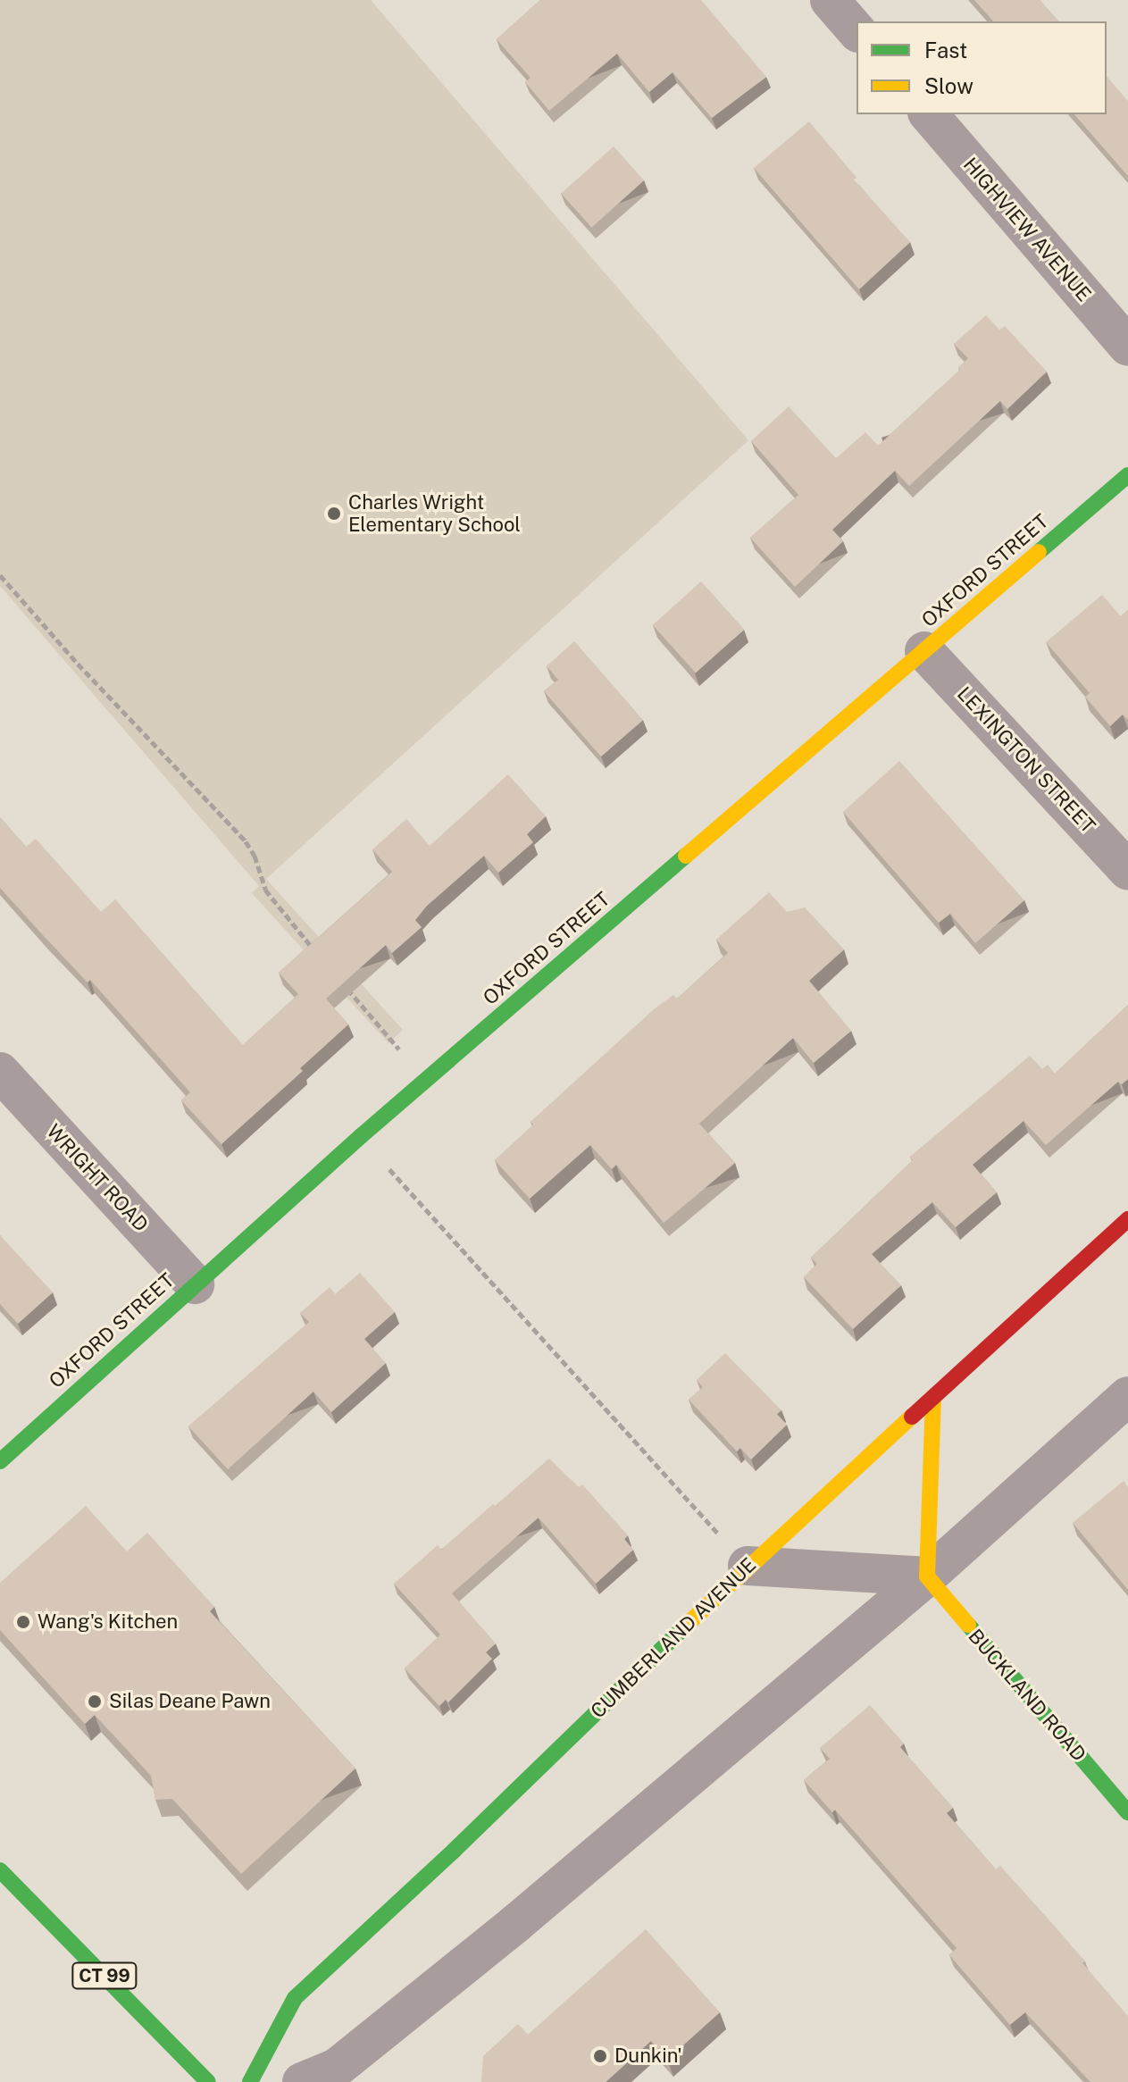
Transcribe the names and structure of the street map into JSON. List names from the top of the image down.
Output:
{
  "streets": {
    "street": [
      "HIGHVIEW AVENUE",
      "OXFORD STREET",
      "LEXINGTON STREET",
      "WRIGHT ROAD",
      "CUMBERLAND AVENUE",
      "BUCKLAND ROAD",
      "CT 99"
    ]
  },
  "crossings": [
    ["OXFORD STREET", "LEXINGTON STREET"],
    ["OXFORD STREET", "WRIGHT ROAD"]
  ],
  "places": [
    "Charles Wright Elementary School",
    "Wang's Kitchen",
    "Silas Deane Pawn",
    "Dunkin'"
  ],
  "legend": ["Fast", "Slow"]
}
